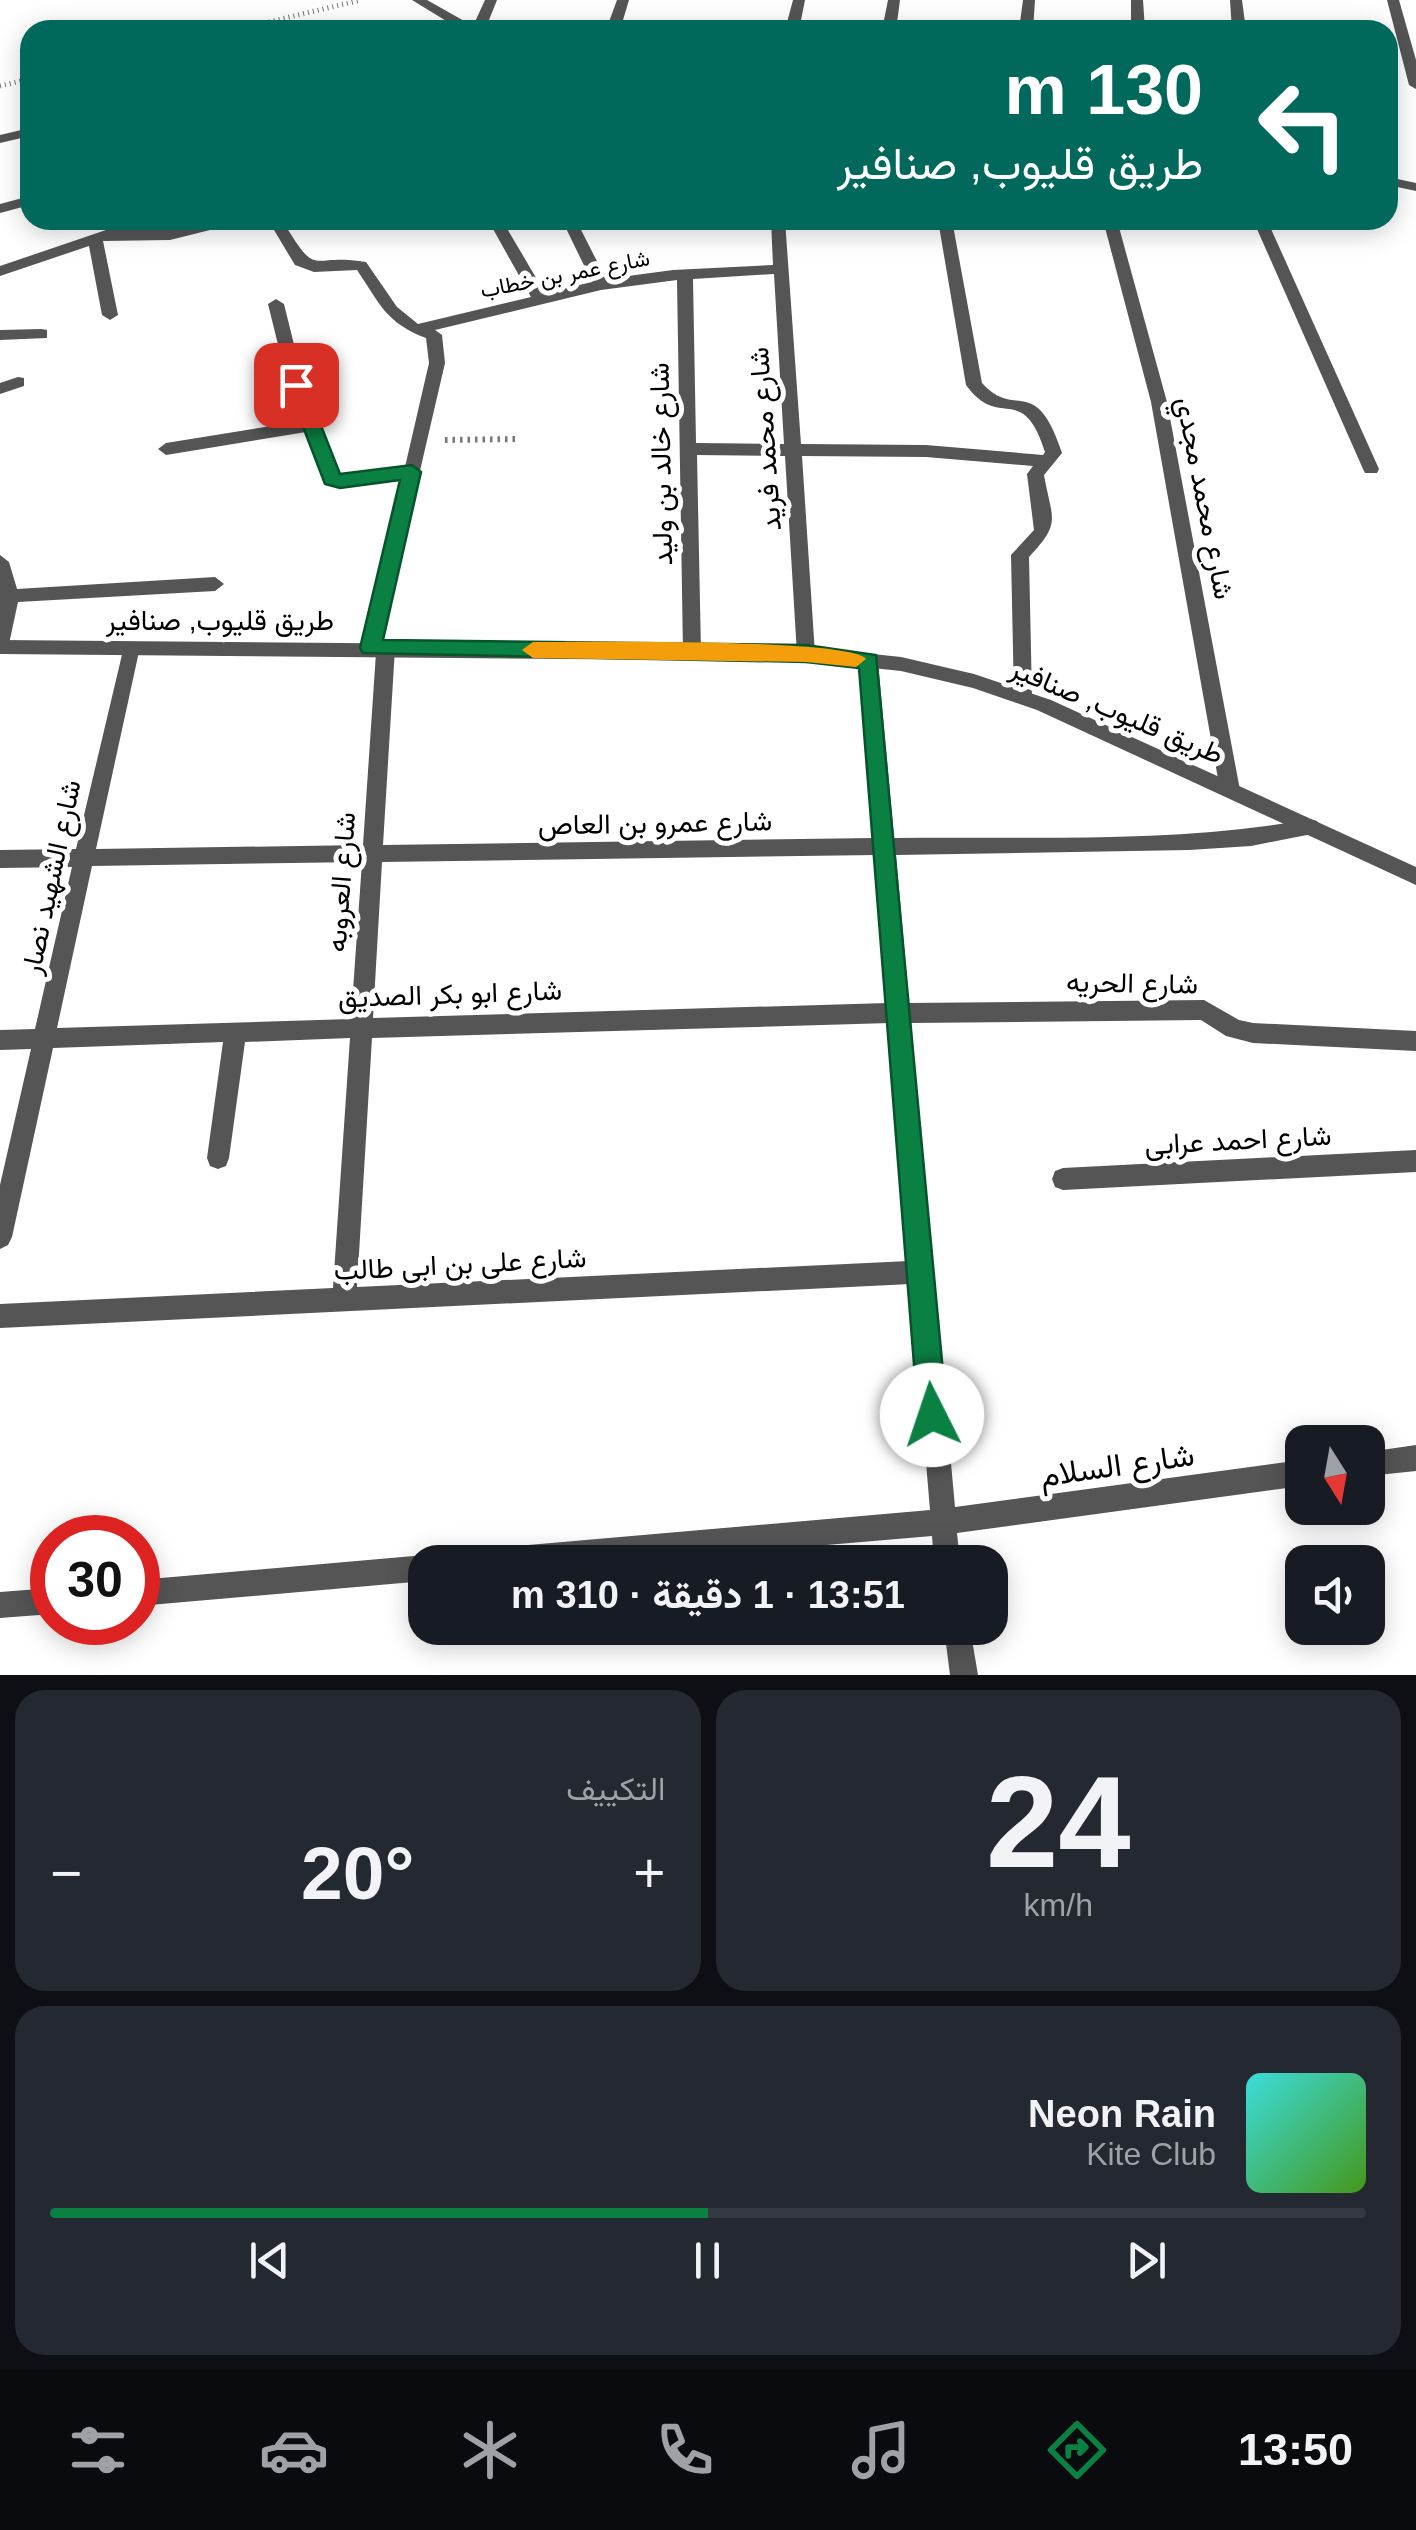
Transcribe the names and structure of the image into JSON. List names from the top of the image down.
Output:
{
  "streets": {
    "street": [
      "شارع عمر بن خطاب",
      "شارع محمد فريد",
      "شارع خالد بن وليد",
      "شارع محمد مجدي",
      "طريق قليوب, صنافير",
      "شارع عمرو بن العاص",
      "شارع الشهيد نصار",
      "شارع العروبه",
      "شارع الحريه",
      "شارع ابو بكر الصديق",
      "شارع احمد عرابى",
      "شارع على بن ابى طالب",
      "شارع السلام"
    ]
  },
  "crossings": [
    ["شارع عمر بن خطاب", "شارع محمد فريد"],
    ["شارع عمر بن خطاب", "شارع خالد بن وليد"],
    ["شارع عمر بن خطاب", "شارع العروبه"],
    ["شارع محمد فريد", "طريق قليوب, صنافير"],
    ["شارع خالد بن وليد", "طريق قليوب, صنافير"],
    ["شارع محمد مجدي", "طريق قليوب, صنافير"],
    ["طريق قليوب, صنافير", "شارع عمرو بن العاص"],
    ["طريق قليوب, صنافير", "شارع الشهيد نصار"],
    ["طريق قليوب, صنافير", "شارع العروبه"],
    ["شارع عمرو بن العاص", "شارع الشهيد نصار"],
    ["شارع عمرو بن العاص", "شارع العروبه"],
    ["شارع الشهيد نصار", "شارع ابو بكر الصديق"],
    ["شارع العروبه", "شارع ابو بكر الصديق"],
    ["شارع العروبه", "شارع على بن ابى طالب"],
    ["شارع الحريه", "شارع ابو بكر الصديق"]
  ],
  "north": "bottom",
  "page": {
    "turn": ["130 m", "طريق قليوب, صنافير"],
    "limit": "30",
    "trip": "13:51 · 1 دقيقة · 310 m",
    "tile": [
      ["24", "km/h"],
      "التكييف"
    ],
    "heat": ["−", "20°", "+"],
    "song": ["Neon Rain", "Kite Club"],
    "tabs": "13:50"
  }
}
